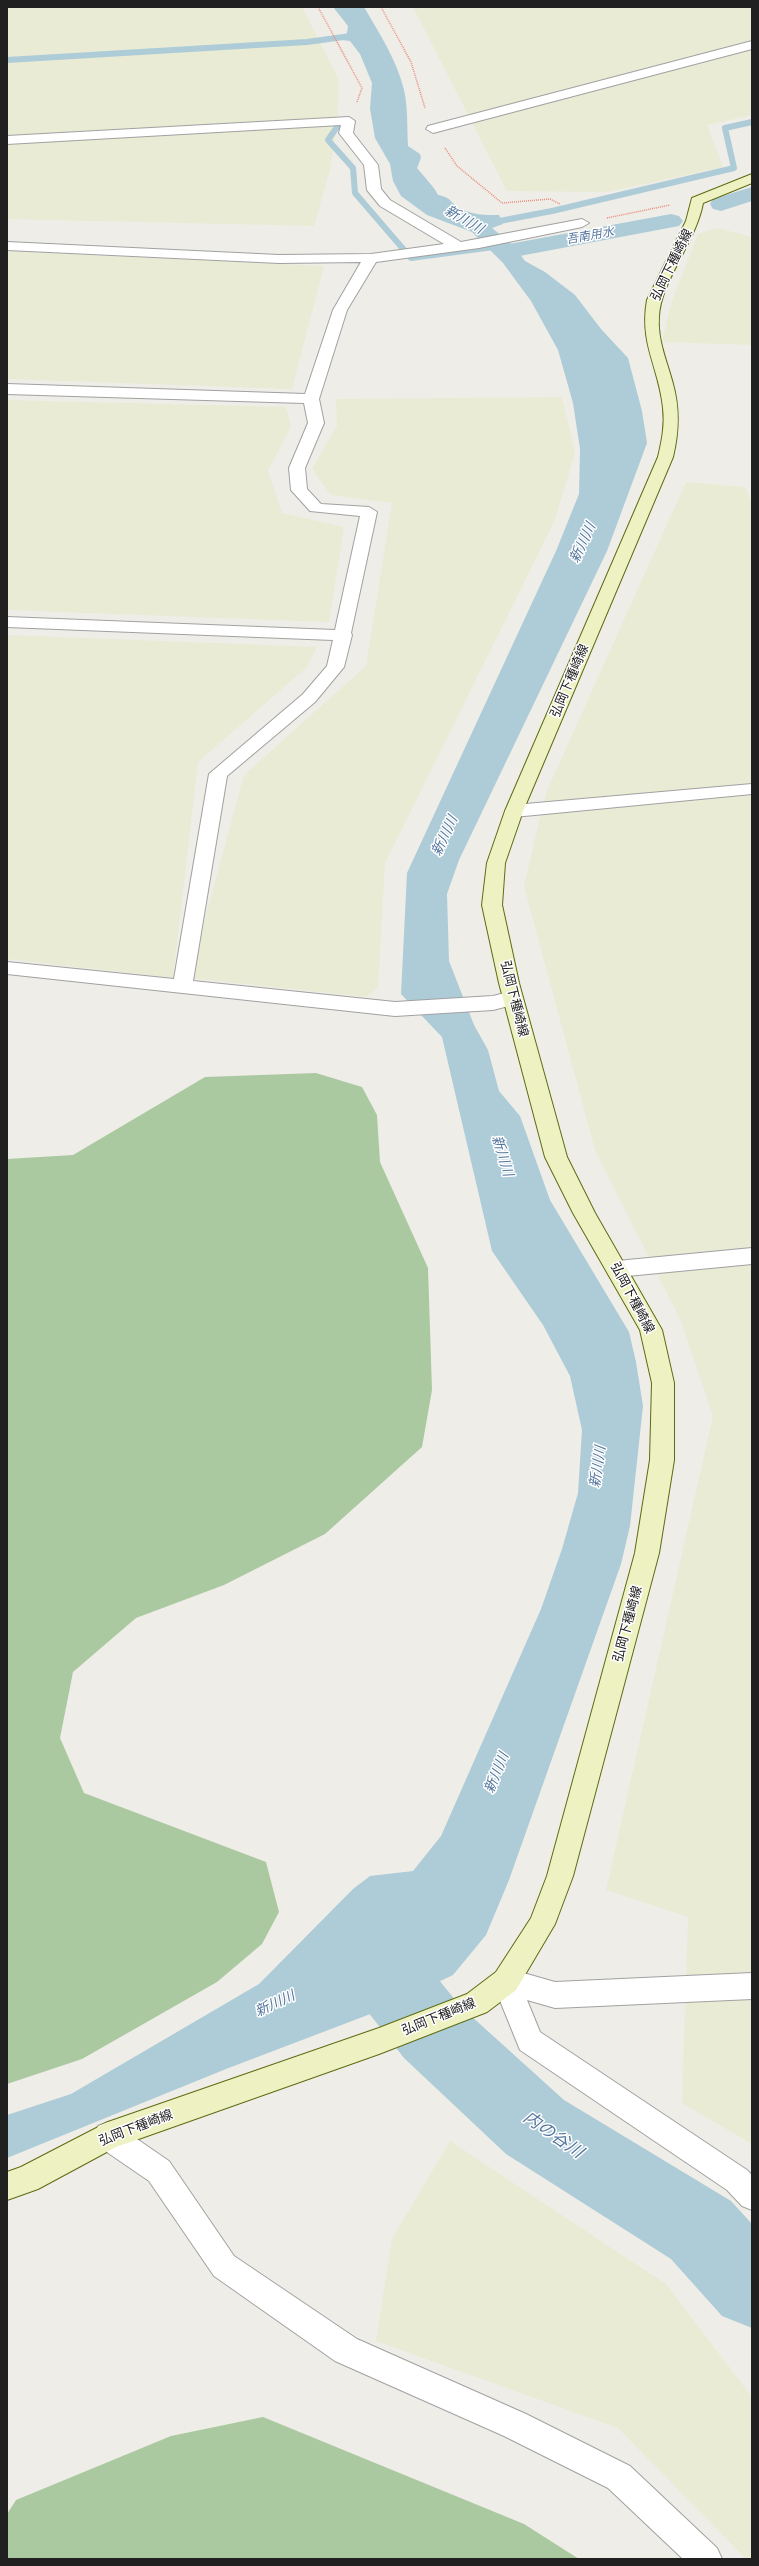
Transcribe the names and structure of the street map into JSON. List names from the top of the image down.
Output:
{
  "streets": {
    "main road": ["弘岡下種崎線"]
  },
  "water": ["新川川", "吾南用水", "内の谷川"]
}
